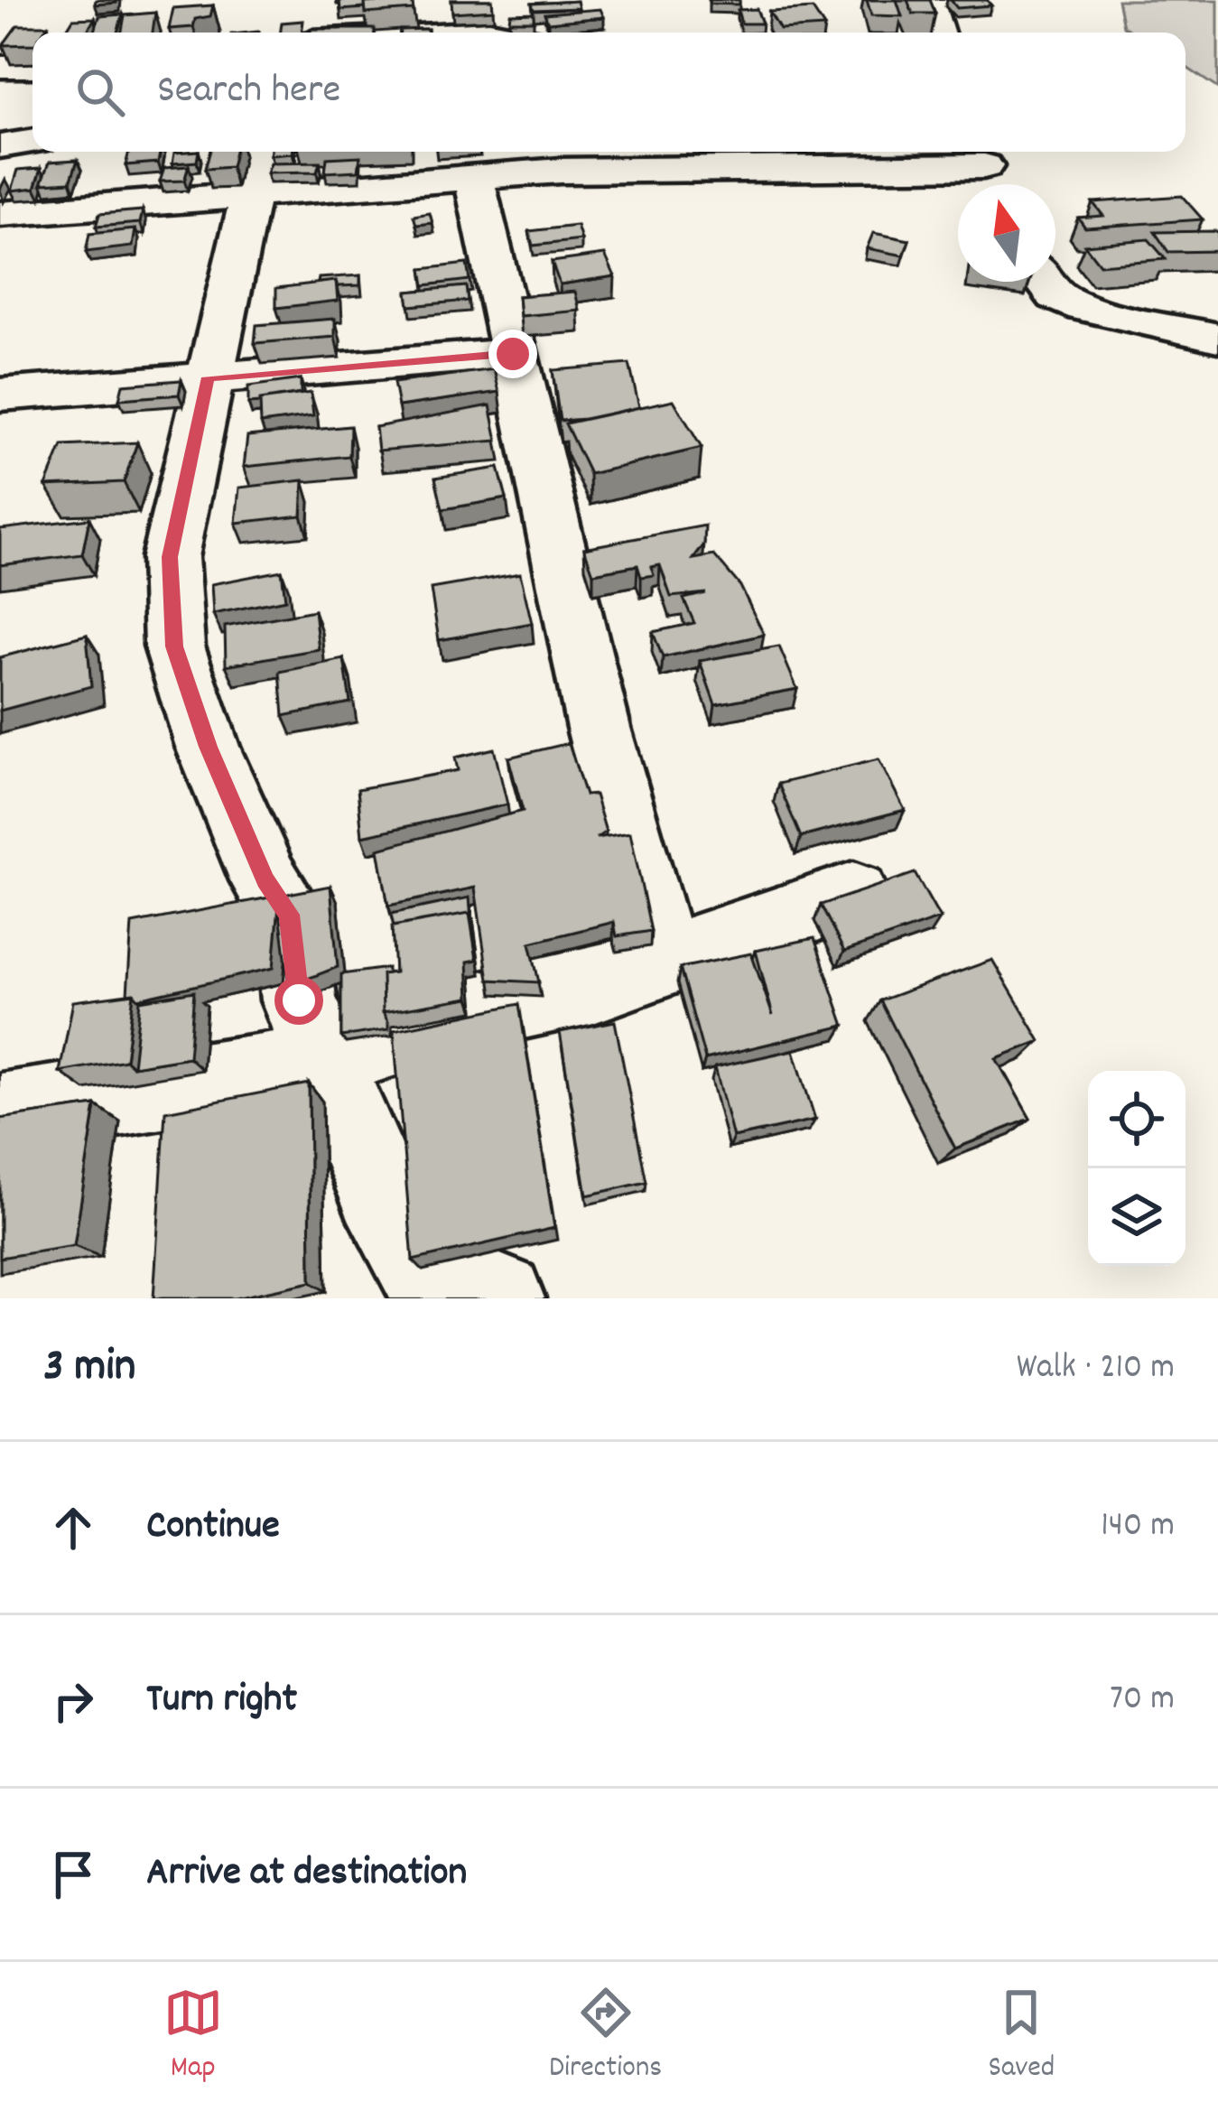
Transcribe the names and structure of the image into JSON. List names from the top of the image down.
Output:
{
  "north": "top",
  "page": {
    "search": "Search here",
    "heading": ["3 min", "Walk · 210 m"],
    "list": [
      ["Continue", "140 m"],
      ["Turn right", "70 m"],
      "Arrive at destination"
    ],
    "nav": ["Map", "Directions", "Saved"]
  }
}
